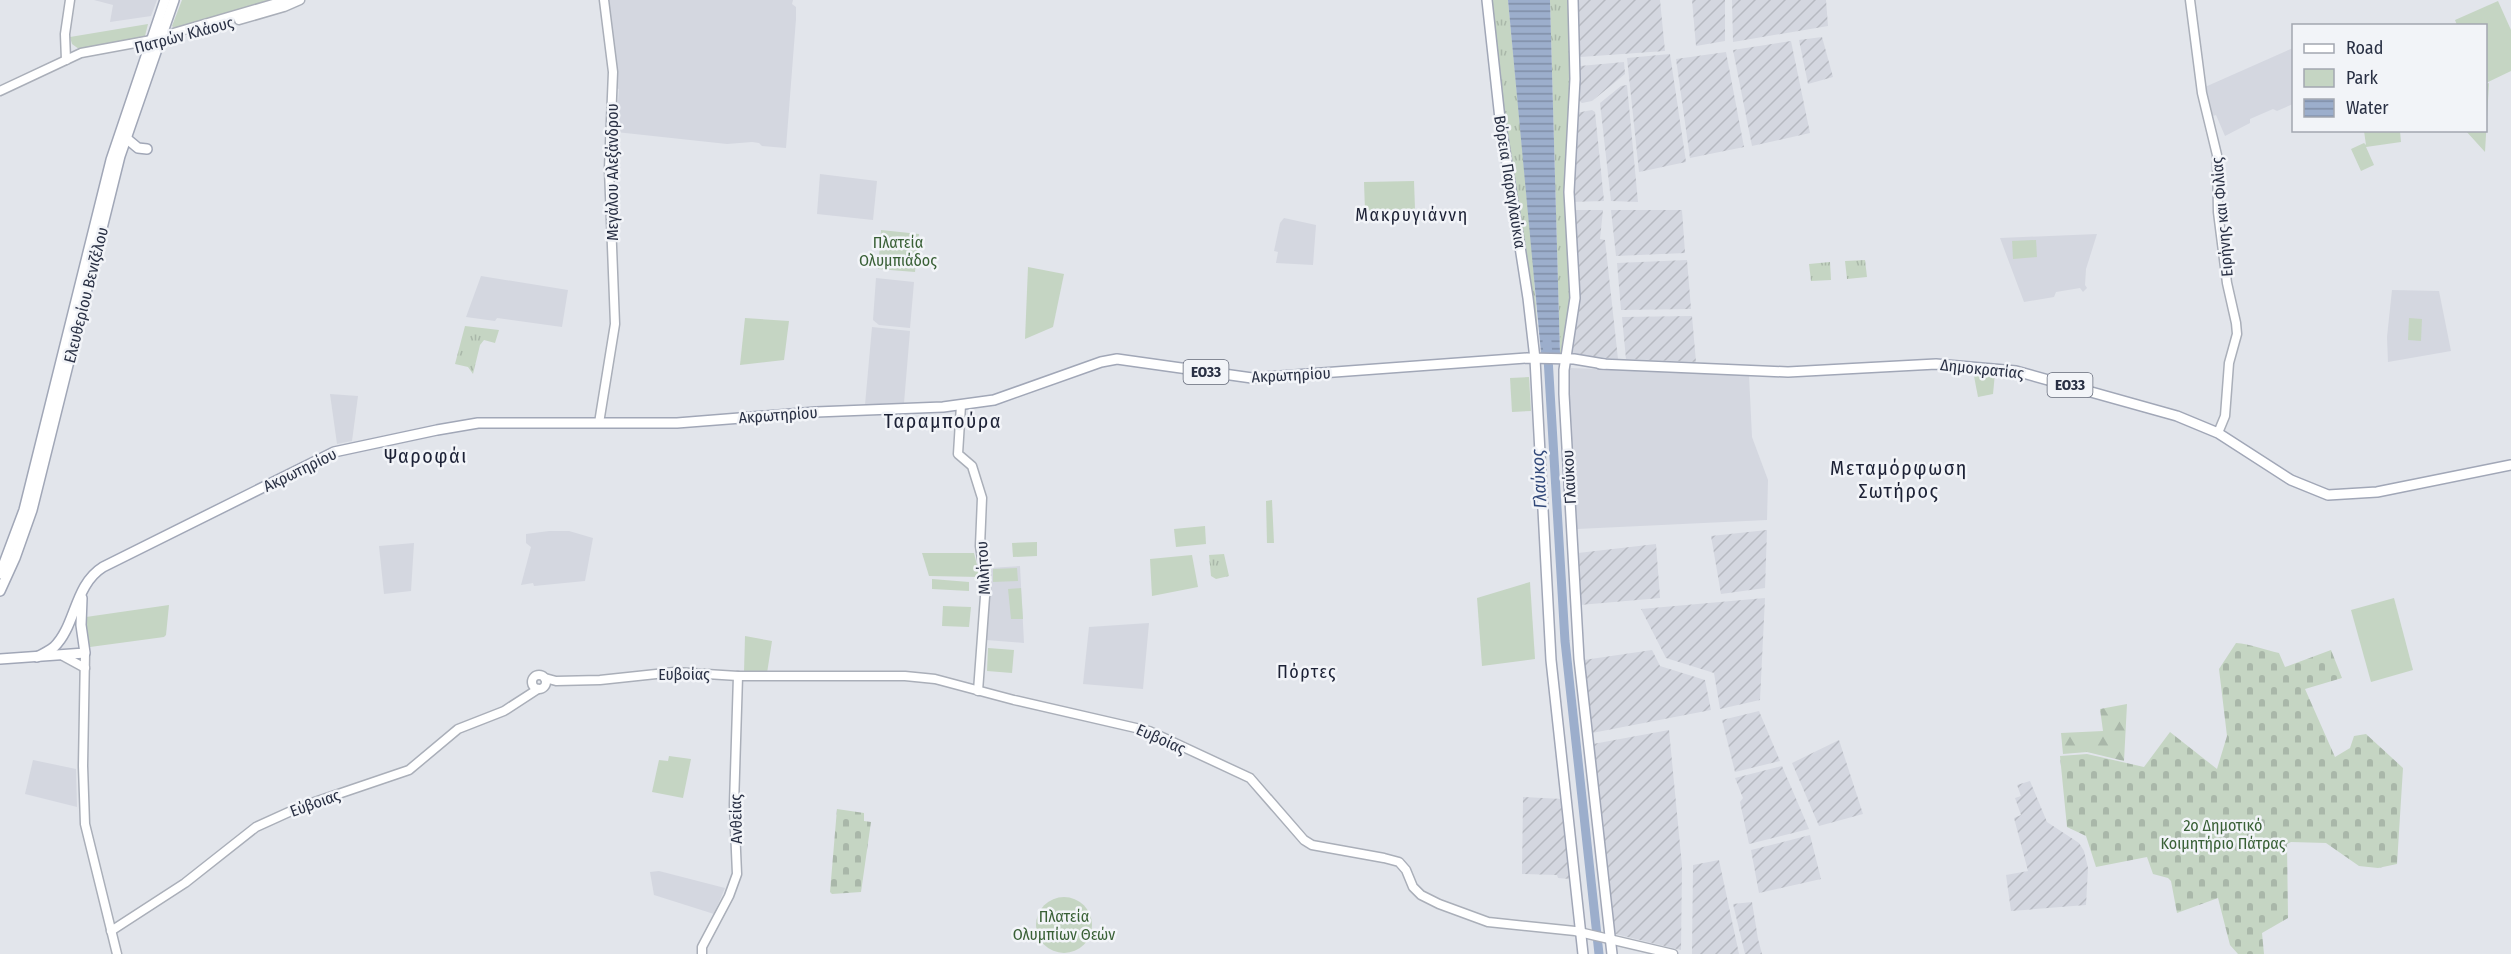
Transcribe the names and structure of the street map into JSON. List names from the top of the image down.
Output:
{
  "streets": {
    "main road": [
      "Πατρών Κλάους",
      "Μεγάλου Αλεξάνδρου",
      "Βόρεια Παραγλαύκια",
      "Ειρήνης και Φιλίας",
      "Ελευθερίου Βενιζέλου",
      "Δημοκρατίας",
      "ΕΟ33",
      "Ακρωτηρίου",
      "Γλαύκου",
      "Μιλήτου",
      "Ευβοίας",
      "Εύβοιας",
      "Ανθείας"
    ]
  },
  "crossings": [
    ["Πατρών Κλάους", "Ελευθερίου Βενιζέλου"],
    ["Μεγάλου Αλεξάνδρου", "Ακρωτηρίου"],
    ["Βόρεια Παραγλαύκια", "Ακρωτηρίου"],
    ["Βόρεια Παραγλαύκια", "Γλαύκου"],
    ["Ειρήνης και Φιλίας", "Δημοκρατίας"],
    ["Δημοκρατίας", "Ακρωτηρίου"],
    ["Δημοκρατίας", "Γλαύκου"],
    ["ΕΟ33", "Ακρωτηρίου"],
    ["Ακρωτηρίου", "Γλαύκου"],
    ["Ακρωτηρίου", "Μιλήτου"],
    ["Γλαύκου", "Ευβοίας"],
    ["Μιλήτου", "Ευβοίας"],
    ["Ευβοίας", "Εύβοιας"],
    ["Ευβοίας", "Ανθείας"]
  ],
  "districts": [
    "Μακρυγιάννη",
    "Ταραμπούρα",
    "Ψαροφάι",
    "Μεταμόρφωση Σωτήρος",
    "Πόρτες"
  ],
  "water": ["Γλαύκος"],
  "parks": ["Πλατεία Ολυμπιάδος", "2o Δημοτικό Κοιμητήριο Πάτρας", "Πλατεία Ολυμπίων Θεών"],
  "legend": ["Road", "Park", "Water"]
}
